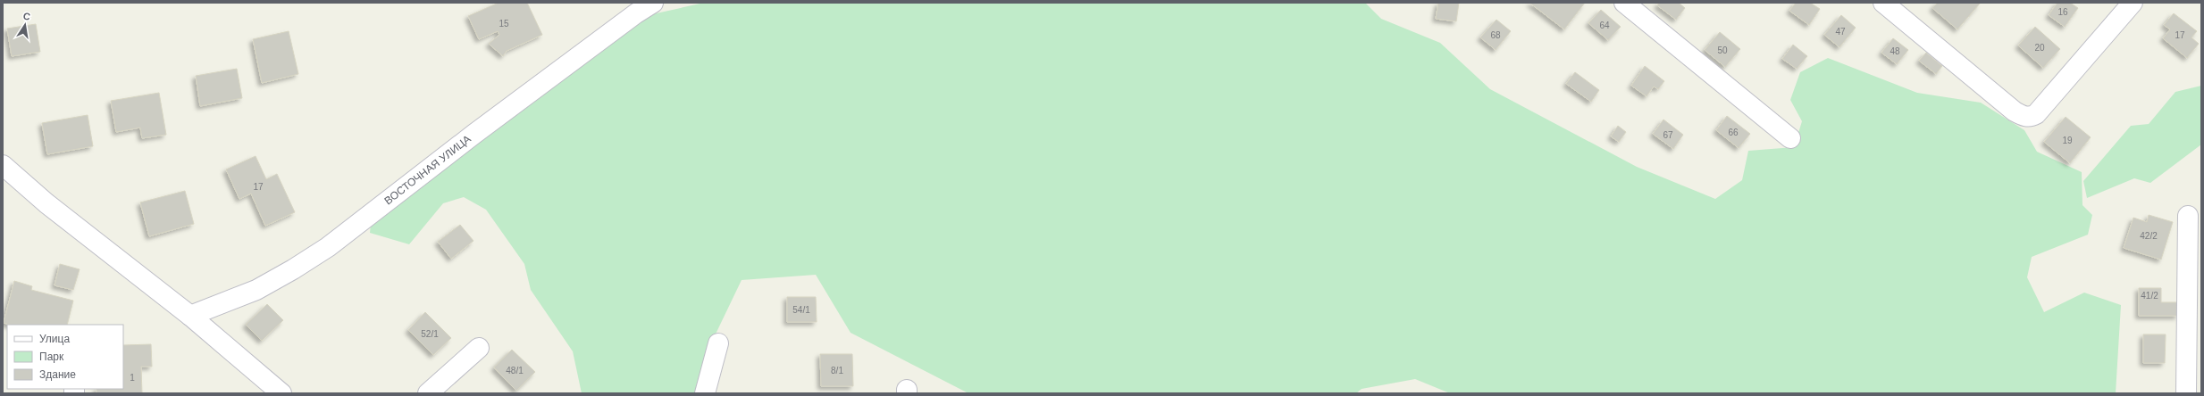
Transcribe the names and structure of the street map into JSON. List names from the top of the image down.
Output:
{
  "streets": {
    "street": ["ВОСТОЧНАЯ УЛИЦА"]
  },
  "house_numbers": [
    "16",
    "15",
    "64",
    "47",
    "68",
    "17",
    "20",
    "50",
    "48",
    "66",
    "67",
    "19",
    "17",
    "42/2",
    "41/2",
    "54/1",
    "52/1",
    "48/1",
    "8/1",
    "1"
  ],
  "legend": ["Улица", "Парк", "Здание"],
  "north": "top"
}
